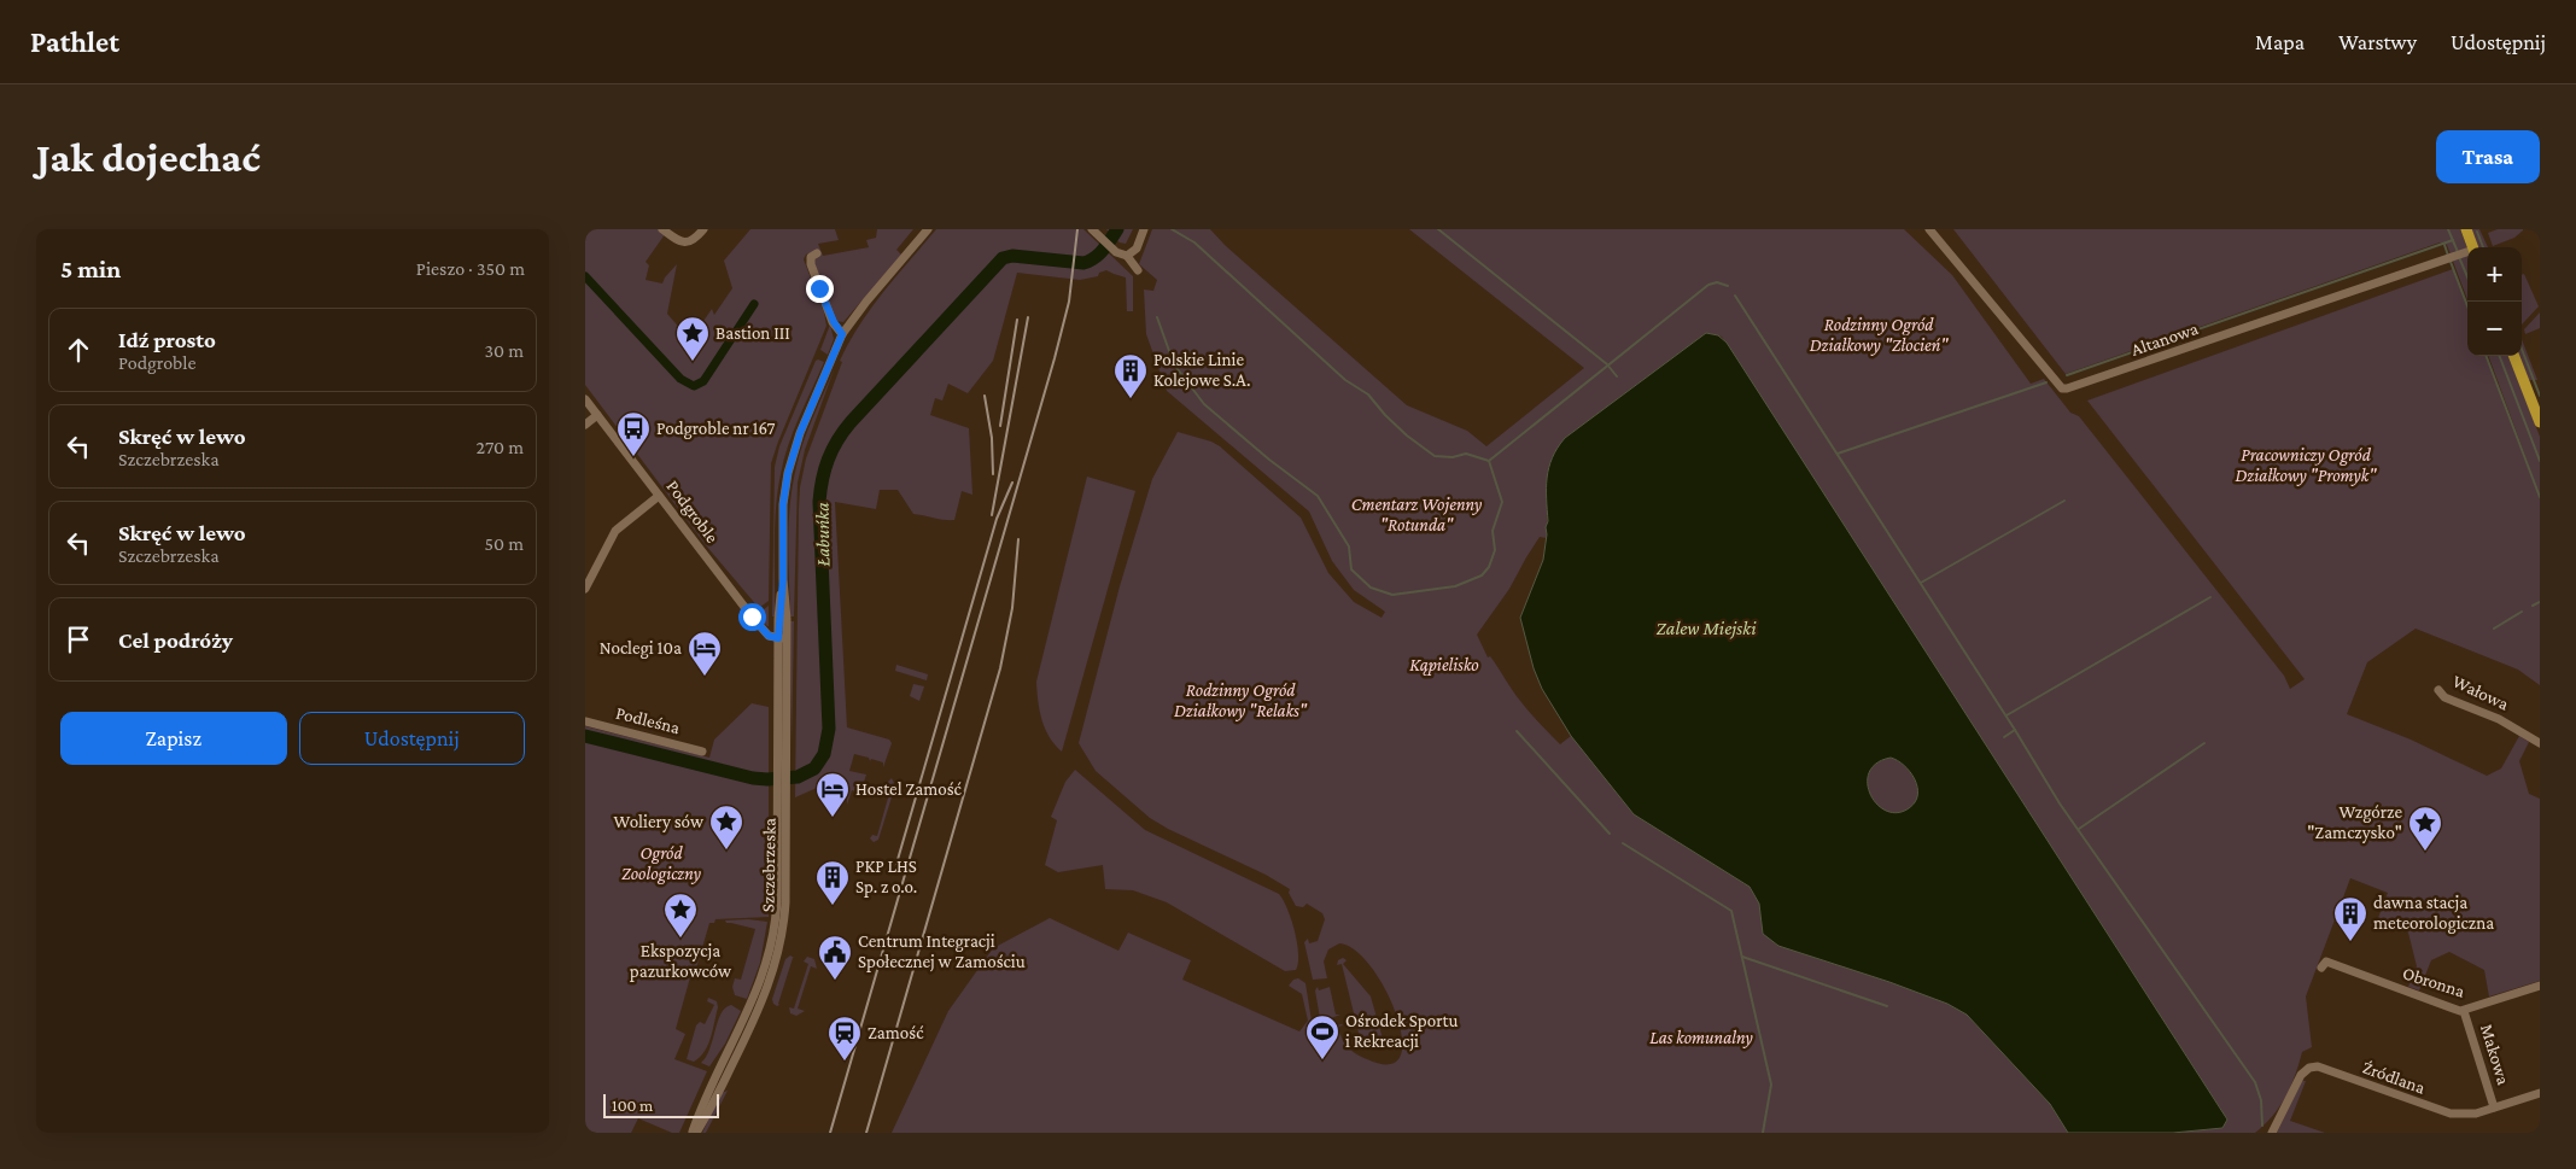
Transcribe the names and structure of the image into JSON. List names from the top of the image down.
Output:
{
  "streets": {
    "street": [
      "Altanowa",
      "Podgroble",
      "Wałowa",
      "Podleśna",
      "Szczebrzeska",
      "Obronna",
      "Makowa",
      "Źródlana"
    ]
  },
  "crossings": [
    ["Podgroble", "Szczebrzeska"],
    ["Obronna", "Makowa"],
    ["Makowa", "Źródlana"]
  ],
  "water": ["Łabuńka", "Zalew Miejski"],
  "parks": [
    "Rodzinny Ogród Działkowy \"Złocień\"",
    "Pracowniczy Ogród Działkowy \"Promyk\"",
    "Cmentarz Wojenny \"Rotunda\"",
    "Kąpielisko",
    "Rodzinny Ogród Działkowy \"Relaks\"",
    "Ogród Zoologiczny",
    "Las komunalny"
  ],
  "places": {
    "place": [
      "Bastion III",
      "Woliery sów",
      "Wzgórze \"Zamczysko\"",
      "Ekspozycja pazurkowców"
    ],
    "building": ["Polskie Linie Kolejowe S.A.", "PKP LHS Sp. z o.o.", "dawna stacja meteorologiczna"],
    "bus stop": ["Podgroble nr 167"],
    "hotel": ["Noclegi 10a", "Hostel Zamość"],
    "public building": ["Centrum Integracji Społecznej w Zamościu"],
    "sports": ["Ośrodek Sportu i Rekreacji"],
    "station": ["Zamość"]
  },
  "scale_bar": "100 m",
  "page": {
    "header": "Pathlet",
    "nav": ["Mapa", "Warstwy", "Udostępnij"],
    "buttons": [
      "Trasa",
      ["Zapisz", "Udostępnij"]
    ],
    "title": "Jak dojechać",
    "heading": ["5 min", "Pieszo · 350 m"],
    "map_buttons": ["+", "−"],
    "list": [
      ["Idź prosto", "Podgroble", "30 m"],
      ["Skręć w lewo", "Szczebrzeska", "270 m"],
      ["Skręć w lewo", "Szczebrzeska", "50 m"],
      "Cel podróży"
    ],
    "scale": "100 m"
  }
}
